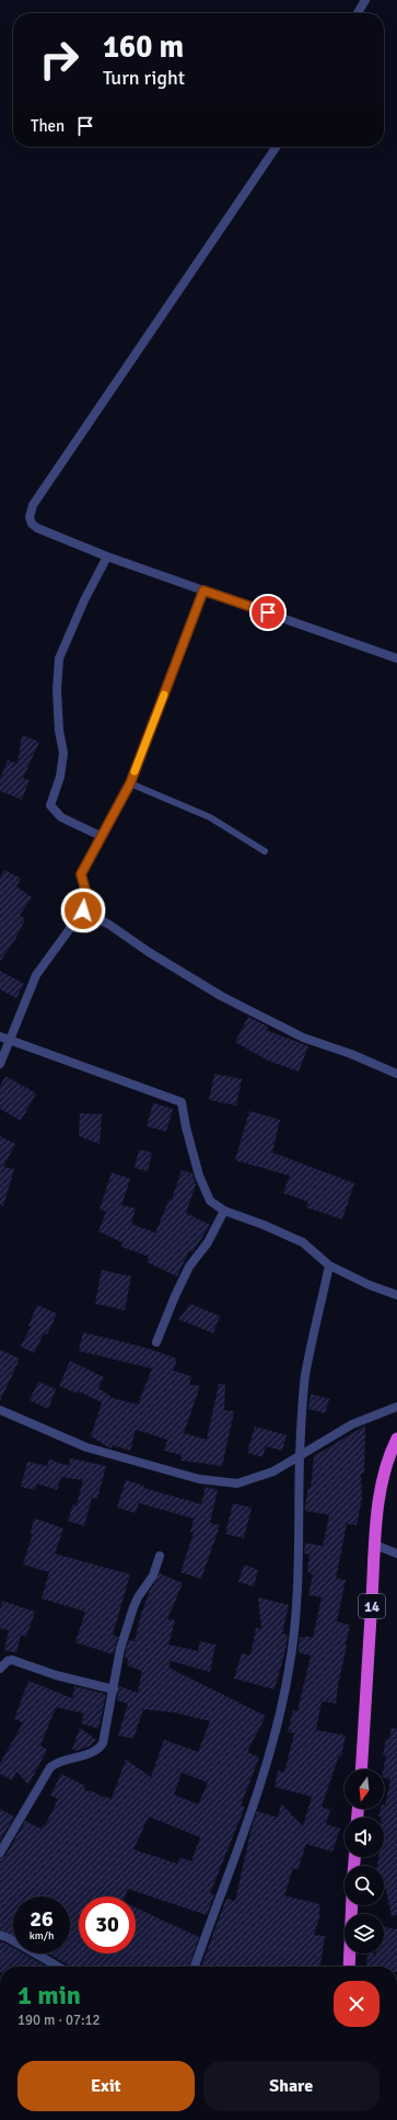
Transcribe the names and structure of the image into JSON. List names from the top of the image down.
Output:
{
  "streets": {
    "highway": ["14"]
  },
  "north": "bottom",
  "page": {
    "turn": ["160 m", "Turn right"],
    "then": "Then",
    "speed": "26 km/h",
    "limit": "30",
    "heading": ["1 min", "190 m · 07:12"],
    "buttons": ["Exit", "Share"]
  }
}
